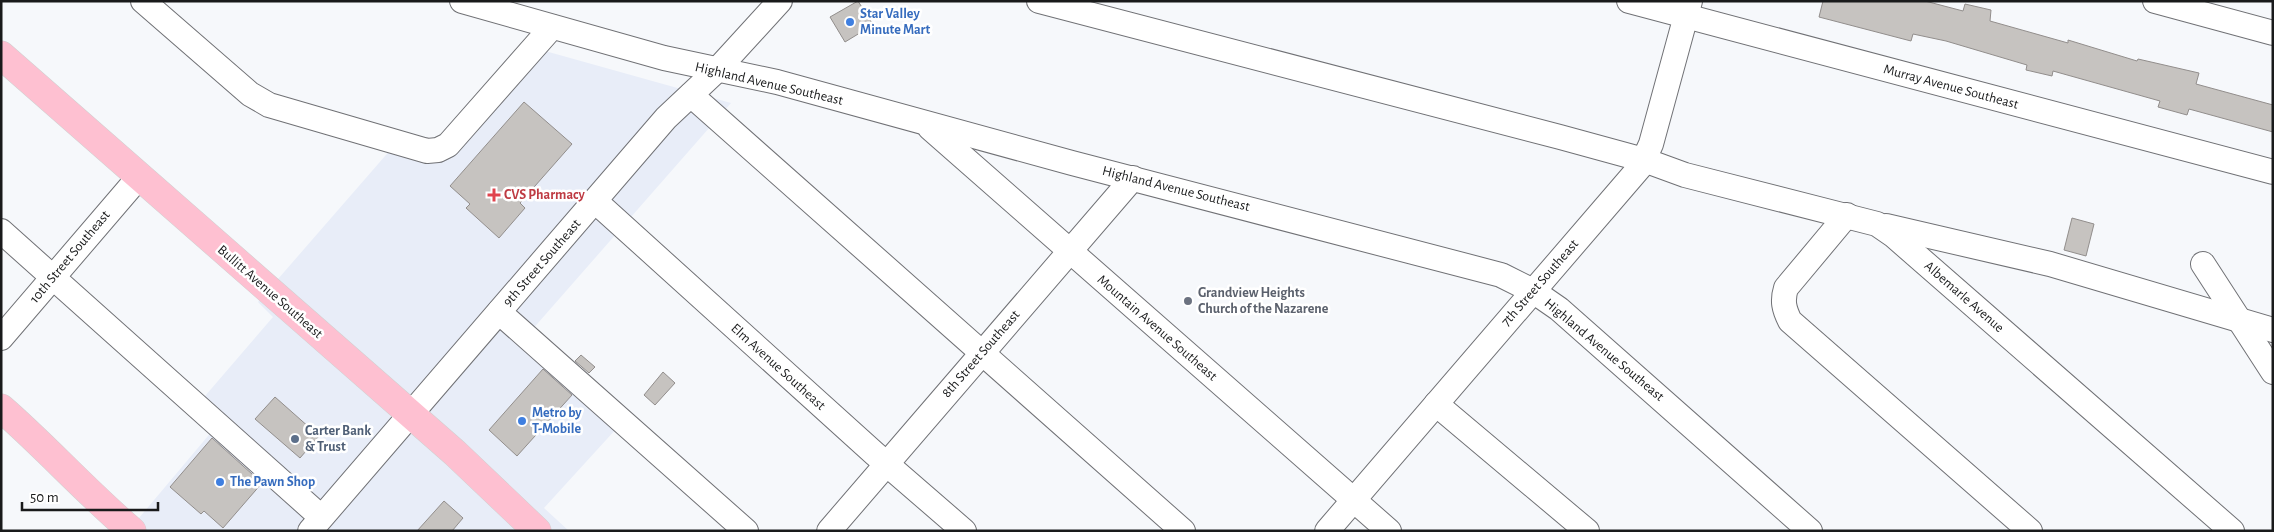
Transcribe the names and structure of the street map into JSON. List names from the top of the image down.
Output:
{
  "streets": {
    "main road": ["Bullitt Avenue Southeast"],
    "street": [
      "Highland Avenue Southeast",
      "Murray Avenue Southeast",
      "10th Street Southeast",
      "9th Street Southeast",
      "7th Street Southeast",
      "Albemarle Avenue",
      "Mountain Avenue Southeast",
      "8th Street Southeast",
      "Elm Avenue Southeast"
    ]
  },
  "crossings": [
    ["Highland Avenue Southeast", "9th Street Southeast"],
    ["Highland Avenue Southeast", "7th Street Southeast"],
    ["Highland Avenue Southeast", "Mountain Avenue Southeast"],
    ["Highland Avenue Southeast", "8th Street Southeast"],
    ["Murray Avenue Southeast", "7th Street Southeast"],
    ["10th Street Southeast", "Bullitt Avenue Southeast"],
    ["9th Street Southeast", "Bullitt Avenue Southeast"],
    ["9th Street Southeast", "Elm Avenue Southeast"],
    ["7th Street Southeast", "Albemarle Avenue"],
    ["7th Street Southeast", "Mountain Avenue Southeast"],
    ["Mountain Avenue Southeast", "8th Street Southeast"],
    ["8th Street Southeast", "Elm Avenue Southeast"]
  ],
  "places": {
    "other": [
      "Star Valley Minute Mart",
      "Grandview Heights Church of the Nazarene",
      "Metro by T-Mobile",
      "Carter Bank & Trust",
      "The Pawn Shop"
    ],
    "health": ["CVS Pharmacy"]
  },
  "scale_bar": "50 m"
}
